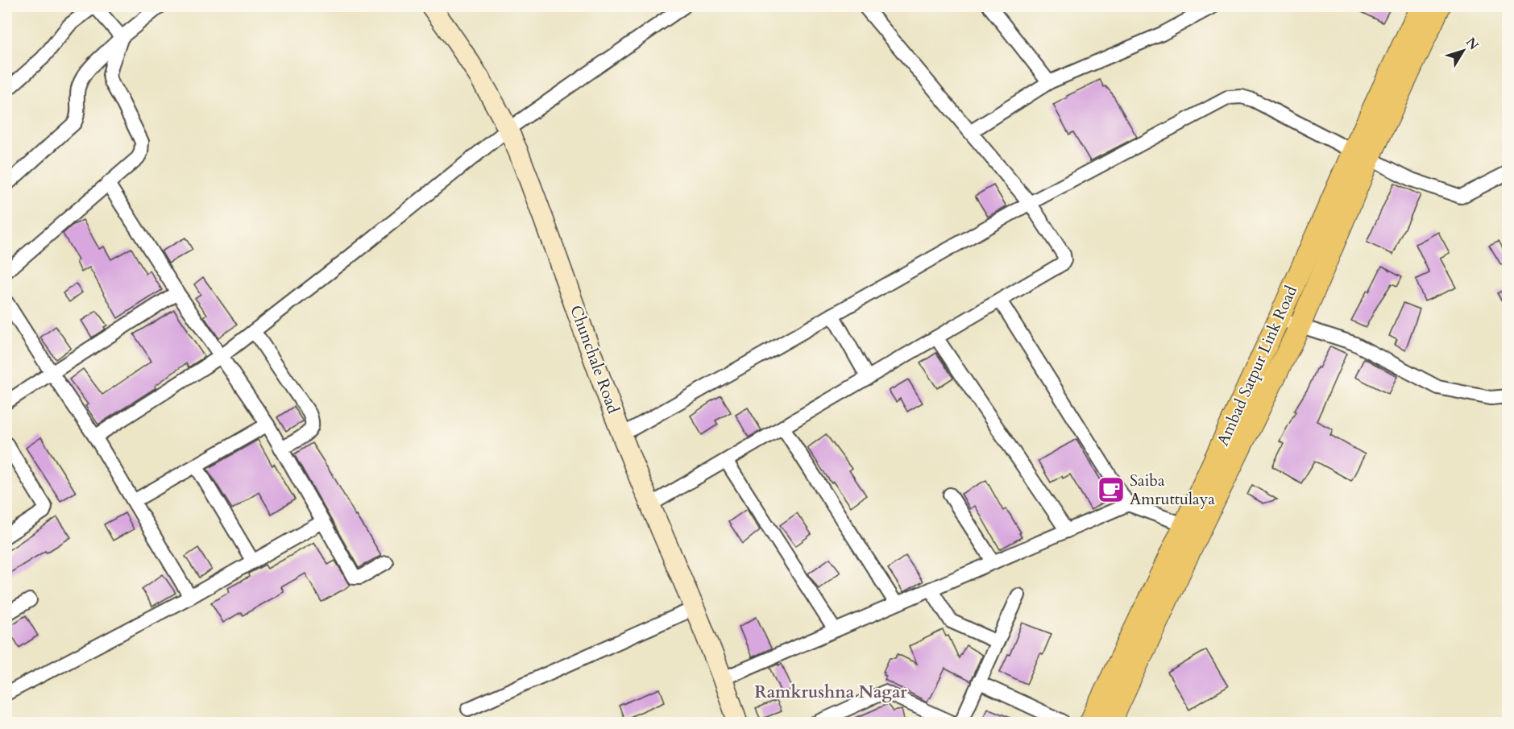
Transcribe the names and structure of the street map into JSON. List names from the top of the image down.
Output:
{
  "streets": {
    "main road": ["Ambad Satpur Link Road"],
    "street": ["Chunchale Road"]
  },
  "districts": ["Ramkrushna Nagar"],
  "places": {
    "cafe": ["Saiba Amruttulaya"]
  },
  "north": "top right"
}
